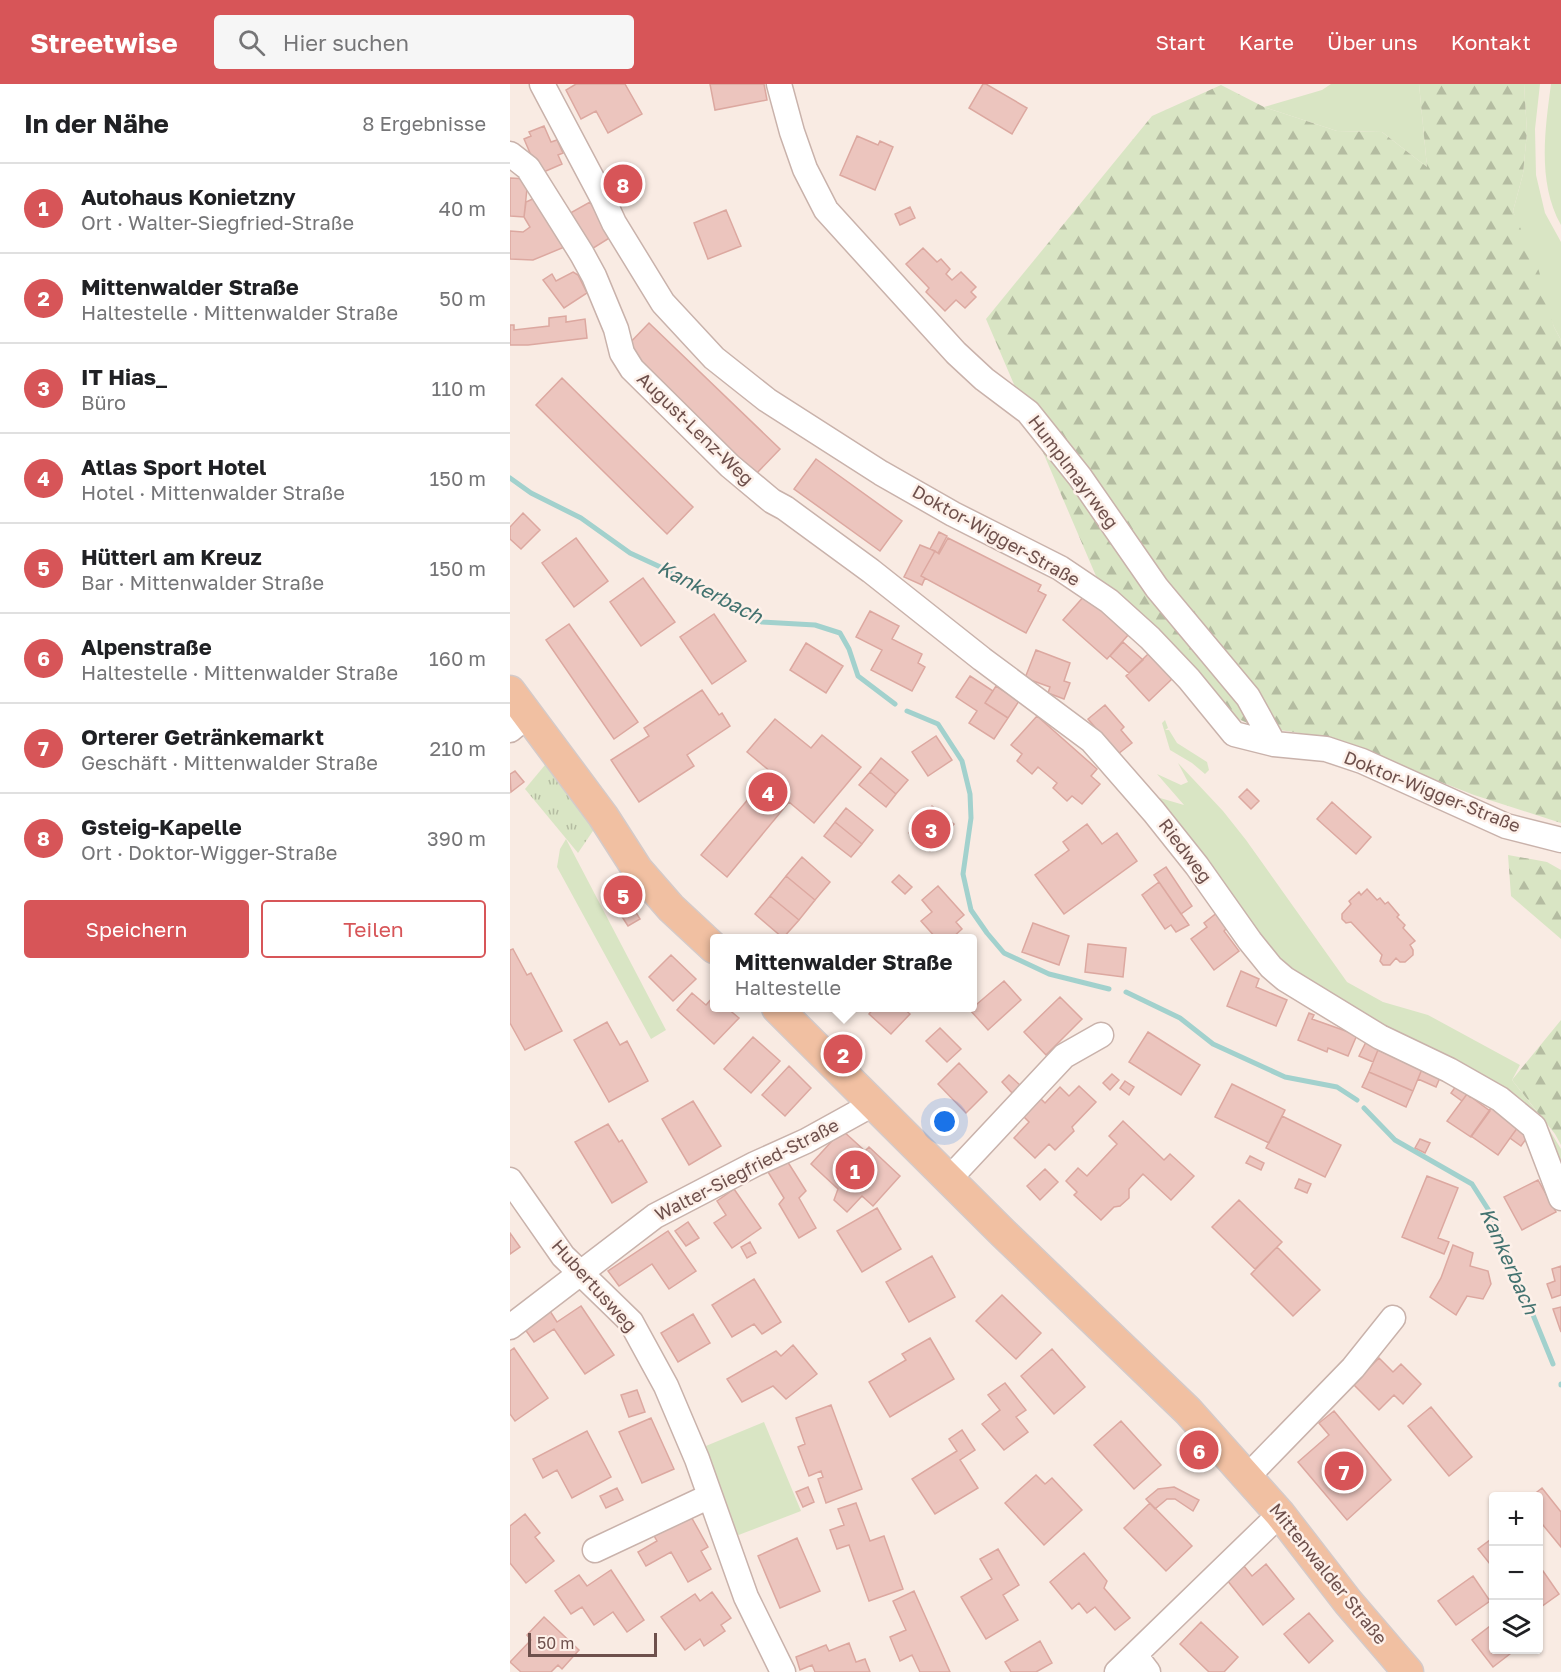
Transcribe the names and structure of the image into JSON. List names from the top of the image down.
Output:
{
  "streets": {
    "main road": ["Mittenwalder Straße"],
    "street": [
      "August-Lenz-Weg",
      "Humplmayrweg",
      "Doktor-Wigger-Straße",
      "Riedweg",
      "Walter-Siegfried-Straße",
      "Hubertusweg"
    ]
  },
  "crossings": [
    ["August-Lenz-Weg", "Riedweg"],
    ["Humplmayrweg", "Doktor-Wigger-Straße"],
    ["Walter-Siegfried-Straße", "Hubertusweg"],
    ["Walter-Siegfried-Straße", "Mittenwalder Straße"]
  ],
  "water": ["Kankerbach"],
  "scale_bar": "50 m",
  "page": {
    "header": "Streetwise",
    "search": "Hier suchen",
    "nav": [
      "Start",
      "Karte",
      "Über uns",
      "Kontakt"
    ],
    "heading": ["In der Nähe", "8 Ergebnisse"],
    "list": [
      {
        "mark": "1",
        "name": "Autohaus Konietzny",
        "note": "Ort · Walter-Siegfried-Straße",
        "value": "40 m"
      },
      {
        "mark": "2",
        "name": "Mittenwalder Straße",
        "note": "Haltestelle · Mittenwalder Straße",
        "value": "50 m"
      },
      {
        "mark": "3",
        "name": "IT Hias_",
        "note": "Büro",
        "value": "110 m"
      },
      {
        "mark": "4",
        "name": "Atlas Sport Hotel",
        "note": "Hotel · Mittenwalder Straße",
        "value": "150 m"
      },
      {
        "mark": "5",
        "name": "Hütterl am Kreuz",
        "note": "Bar · Mittenwalder Straße",
        "value": "150 m"
      },
      {
        "mark": "6",
        "name": "Alpenstraße",
        "note": "Haltestelle · Mittenwalder Straße",
        "value": "160 m"
      },
      {
        "mark": "7",
        "name": "Orterer Getränkemarkt",
        "note": "Geschäft · Mittenwalder Straße",
        "value": "210 m"
      },
      {
        "mark": "8",
        "name": "Gsteig-Kapelle",
        "note": "Ort · Doktor-Wigger-Straße",
        "value": "390 m"
      }
    ],
    "pins": [
      "8",
      "4",
      "3",
      "5",
      "2",
      "1",
      "6",
      "7"
    ],
    "buttons": ["Speichern", "Teilen"],
    "popup": ["Mittenwalder Straße", "Haltestelle"],
    "map_buttons": ["+", "−"],
    "scale": "50 m"
  }
}
